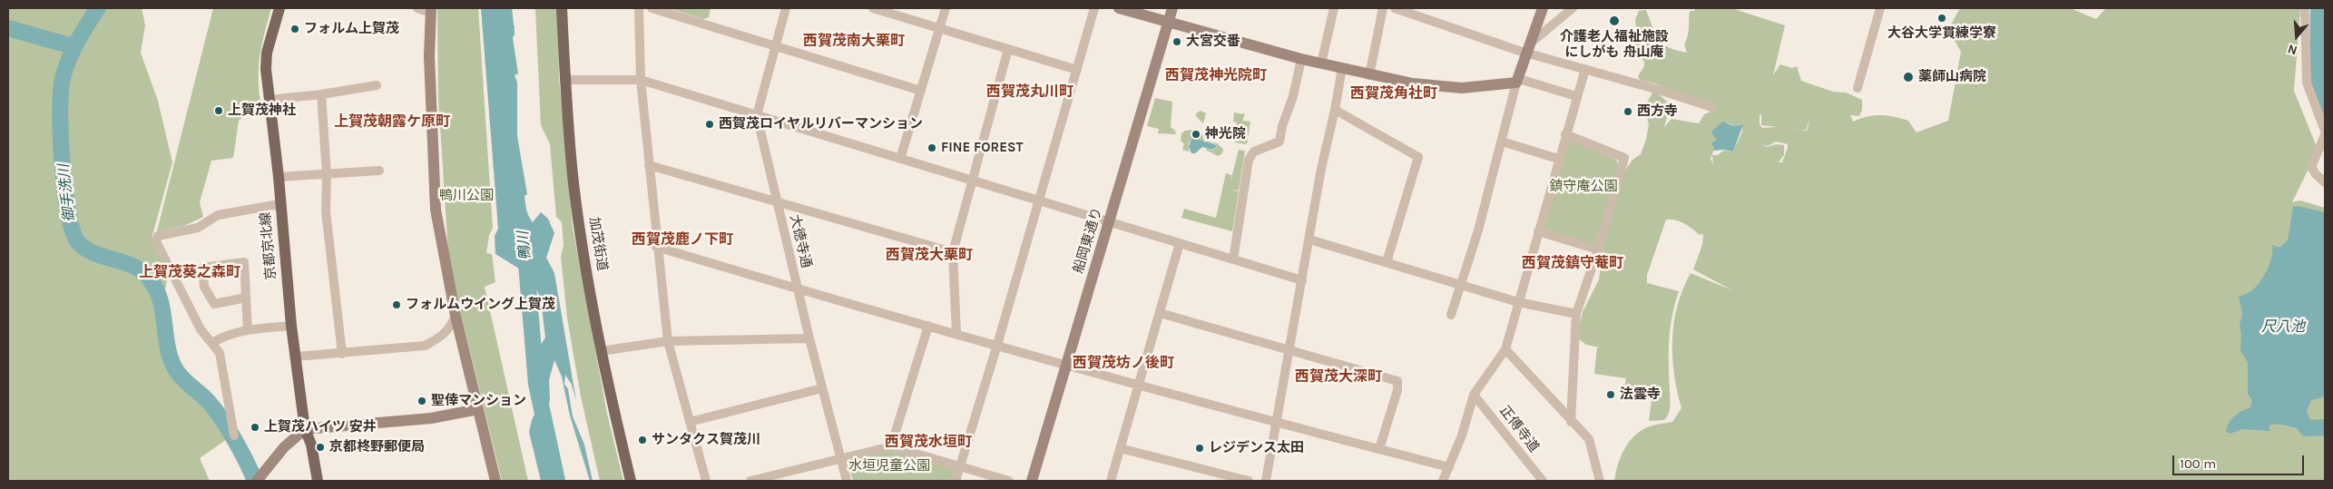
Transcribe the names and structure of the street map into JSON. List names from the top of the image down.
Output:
{
  "streets": {
    "main road": ["加茂街道", "京都京北線"],
    "street": ["船岡東通り", "大徳寺通", "正傅寺道"]
  },
  "districts": [
    "西賀茂南大栗町",
    "西賀茂神光院町",
    "西賀茂丸川町",
    "西賀茂角社町",
    "上賀茂朝露ケ原町",
    "西賀茂鹿ノ下町",
    "西賀茂大栗町",
    "西賀茂鎮守菴町",
    "上賀茂葵之森町",
    "西賀茂坊ノ後町",
    "西賀茂大深町",
    "西賀茂水垣町"
  ],
  "water": ["御手洗川", "鴨川", "尺八池"],
  "parks": ["鎮守庵公園", "鴨川公園", "水垣児童公園"],
  "places": [
    "大谷大学貫練学寮",
    "介護老人福祉施設 にしがも 舟山庵",
    "フォルム上賀茂",
    "大宮交番",
    "薬師山病院",
    "上賀茂神社",
    "西方寺",
    "西賀茂ロイヤルリバーマンション",
    "神光院",
    "FINE FOREST",
    "フォルムウイング上賀茂",
    "法雲寺",
    "聖倖マンション",
    "上賀茂ハイツ 安井",
    "サンタクス賀茂川",
    "京都柊野郵便局",
    "レジデンス太田"
  ],
  "scale_bar": "100 m",
  "north": "bottom"
}
